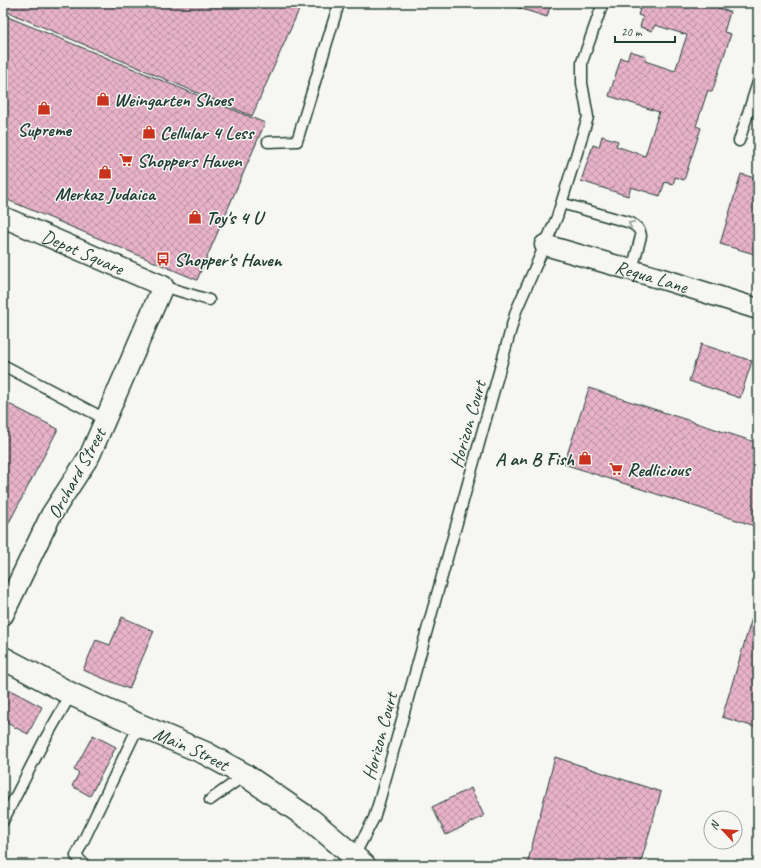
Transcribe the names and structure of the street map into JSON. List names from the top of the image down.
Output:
{
  "streets": {
    "main road": ["Main Street"],
    "street": ["Depot Square", "Requa Lane", "Orchard Street"],
    "lane": ["Horizon Court"]
  },
  "crossings": [
    ["Depot Square", "Orchard Street"],
    ["Requa Lane", "Horizon Court"],
    ["Horizon Court", "Main Street"]
  ],
  "places": {
    "shop": [
      "Weingarten Shoes",
      "Supreme",
      "Cellular 4 Less",
      "Merkaz Judaica",
      "Toy's 4 U",
      "A an B Fish"
    ],
    "supermarket": ["Shoppers Haven", "Redlicious"],
    "bus stop": ["Shopper's Haven"]
  },
  "scale_bar": "20 m",
  "north": "top left"
}
